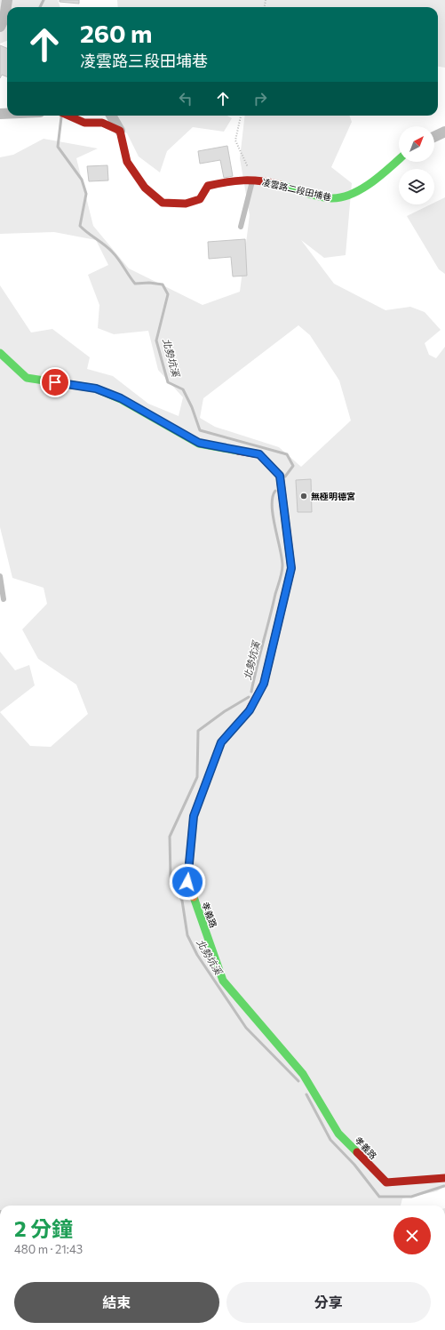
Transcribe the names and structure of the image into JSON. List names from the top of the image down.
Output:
{
  "streets": {
    "street": ["凌雲路二段田埔巷", "孝義路"]
  },
  "water": ["北勢坑溪"],
  "places": ["無極明德宮"],
  "north": "top right",
  "page": {
    "turn": ["260 m", "凌雲路三段田埔巷"],
    "heading": ["2 分鐘", "480 m · 21:43"],
    "buttons": ["結束", "分享"]
  }
}
